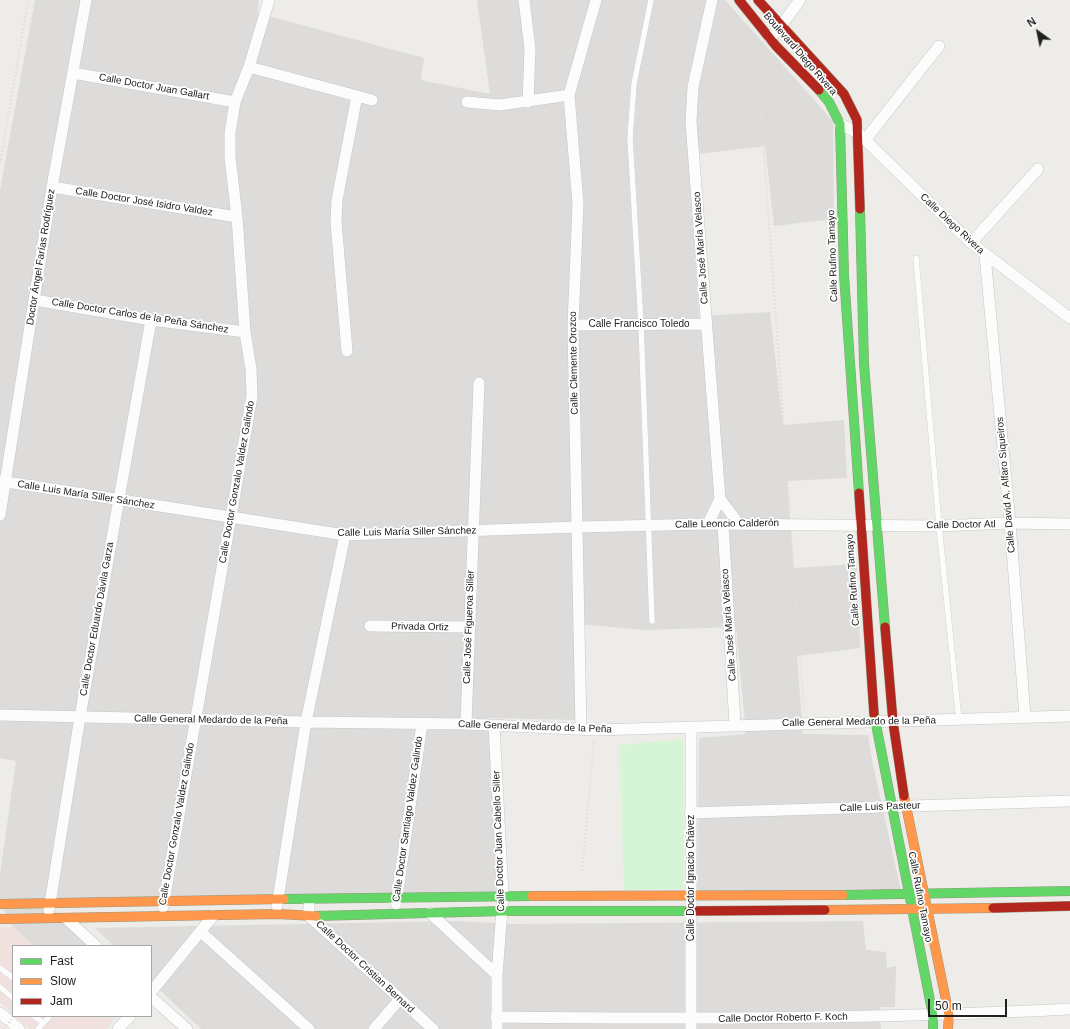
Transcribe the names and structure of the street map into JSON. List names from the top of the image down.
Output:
{
  "streets": {
    "street": [
      "Boulevard Diego Rivera",
      "Calle Doctor Juan Gallart",
      "Calle Doctor José Isidro Valdez",
      "Calle Diego Rivera",
      "Calle José María Velasco",
      "Calle Rufino Tamayo",
      "Doctor Ángel Farías Rodríguez",
      "Calle Doctor Carlos de la Peña Sánchez",
      "Calle Francisco Toledo",
      "Calle Clemente Orozco",
      "Calle Doctor Gonzalo Valdez Galindo",
      "Calle David A. Alfaro Siqueiros",
      "Calle Luis María Siller Sánchez",
      "Calle Leoncio Calderón",
      "Calle Doctor Atl",
      "Calle Doctor Eduardo Dávila Garza",
      "Privada Ortiz",
      "Calle José Figueroa Siller",
      "Calle General Medardo de la Peña",
      "Calle Luis Pasteur",
      "Calle Doctor Santiago Valdez Galindo",
      "Calle Doctor Juan Cabello Siller",
      "Calle Doctor Ignacio Chávez",
      "Calle Doctor Cristian Bernard",
      "Calle Doctor Roberto F. Koch"
    ]
  },
  "crossings": [
    ["Boulevard Diego Rivera", "Calle Diego Rivera"],
    ["Boulevard Diego Rivera", "Calle Rufino Tamayo"],
    ["Calle Doctor Juan Gallart", "Doctor Ángel Farías Rodríguez"],
    ["Calle Doctor Juan Gallart", "Calle Doctor Gonzalo Valdez Galindo"],
    ["Calle Doctor José Isidro Valdez", "Doctor Ángel Farías Rodríguez"],
    ["Calle Doctor José Isidro Valdez", "Calle Doctor Gonzalo Valdez Galindo"],
    ["Calle Diego Rivera", "Calle Rufino Tamayo"],
    ["Calle Diego Rivera", "Calle David A. Alfaro Siqueiros"],
    ["Calle José María Velasco", "Calle Francisco Toledo"],
    ["Calle José María Velasco", "Calle Leoncio Calderón"],
    ["Calle José María Velasco", "Calle General Medardo de la Peña"],
    ["Calle Rufino Tamayo", "Calle Leoncio Calderón"],
    ["Calle Rufino Tamayo", "Calle Doctor Atl"],
    ["Calle Rufino Tamayo", "Calle General Medardo de la Peña"],
    ["Calle Rufino Tamayo", "Calle Luis Pasteur"],
    ["Calle Rufino Tamayo", "Calle Doctor Roberto F. Koch"],
    ["Doctor Ángel Farías Rodríguez", "Calle Doctor Carlos de la Peña Sánchez"],
    ["Doctor Ángel Farías Rodríguez", "Calle Luis María Siller Sánchez"],
    ["Calle Doctor Carlos de la Peña Sánchez", "Calle Doctor Gonzalo Valdez Galindo"],
    ["Calle Doctor Carlos de la Peña Sánchez", "Calle Doctor Eduardo Dávila Garza"],
    ["Calle Francisco Toledo", "Calle Clemente Orozco"],
    ["Calle Clemente Orozco", "Calle Luis María Siller Sánchez"],
    ["Calle Clemente Orozco", "Calle Leoncio Calderón"],
    ["Calle Clemente Orozco", "Calle General Medardo de la Peña"],
    ["Calle Doctor Gonzalo Valdez Galindo", "Calle Luis María Siller Sánchez"],
    ["Calle Doctor Gonzalo Valdez Galindo", "Calle General Medardo de la Peña"],
    ["Calle David A. Alfaro Siqueiros", "Calle Doctor Atl"],
    ["Calle David A. Alfaro Siqueiros", "Calle General Medardo de la Peña"],
    ["Calle Luis María Siller Sánchez", "Calle Leoncio Calderón"],
    ["Calle Luis María Siller Sánchez", "Calle Doctor Eduardo Dávila Garza"],
    ["Calle Luis María Siller Sánchez", "Calle José Figueroa Siller"],
    ["Calle Leoncio Calderón", "Calle Doctor Atl"],
    ["Calle Doctor Eduardo Dávila Garza", "Calle General Medardo de la Peña"],
    ["Privada Ortiz", "Calle José Figueroa Siller"],
    ["Calle José Figueroa Siller", "Calle General Medardo de la Peña"],
    ["Calle General Medardo de la Peña", "Calle Doctor Santiago Valdez Galindo"],
    ["Calle General Medardo de la Peña", "Calle Doctor Juan Cabello Siller"],
    ["Calle General Medardo de la Peña", "Calle Doctor Ignacio Chávez"],
    ["Calle Luis Pasteur", "Calle Doctor Ignacio Chávez"],
    ["Calle Doctor Juan Cabello Siller", "Calle Doctor Roberto F. Koch"],
    ["Calle Doctor Ignacio Chávez", "Calle Doctor Roberto F. Koch"]
  ],
  "legend": ["Fast", "Slow", "Jam"],
  "scale_bar": "50 m",
  "north": "top left"
}
